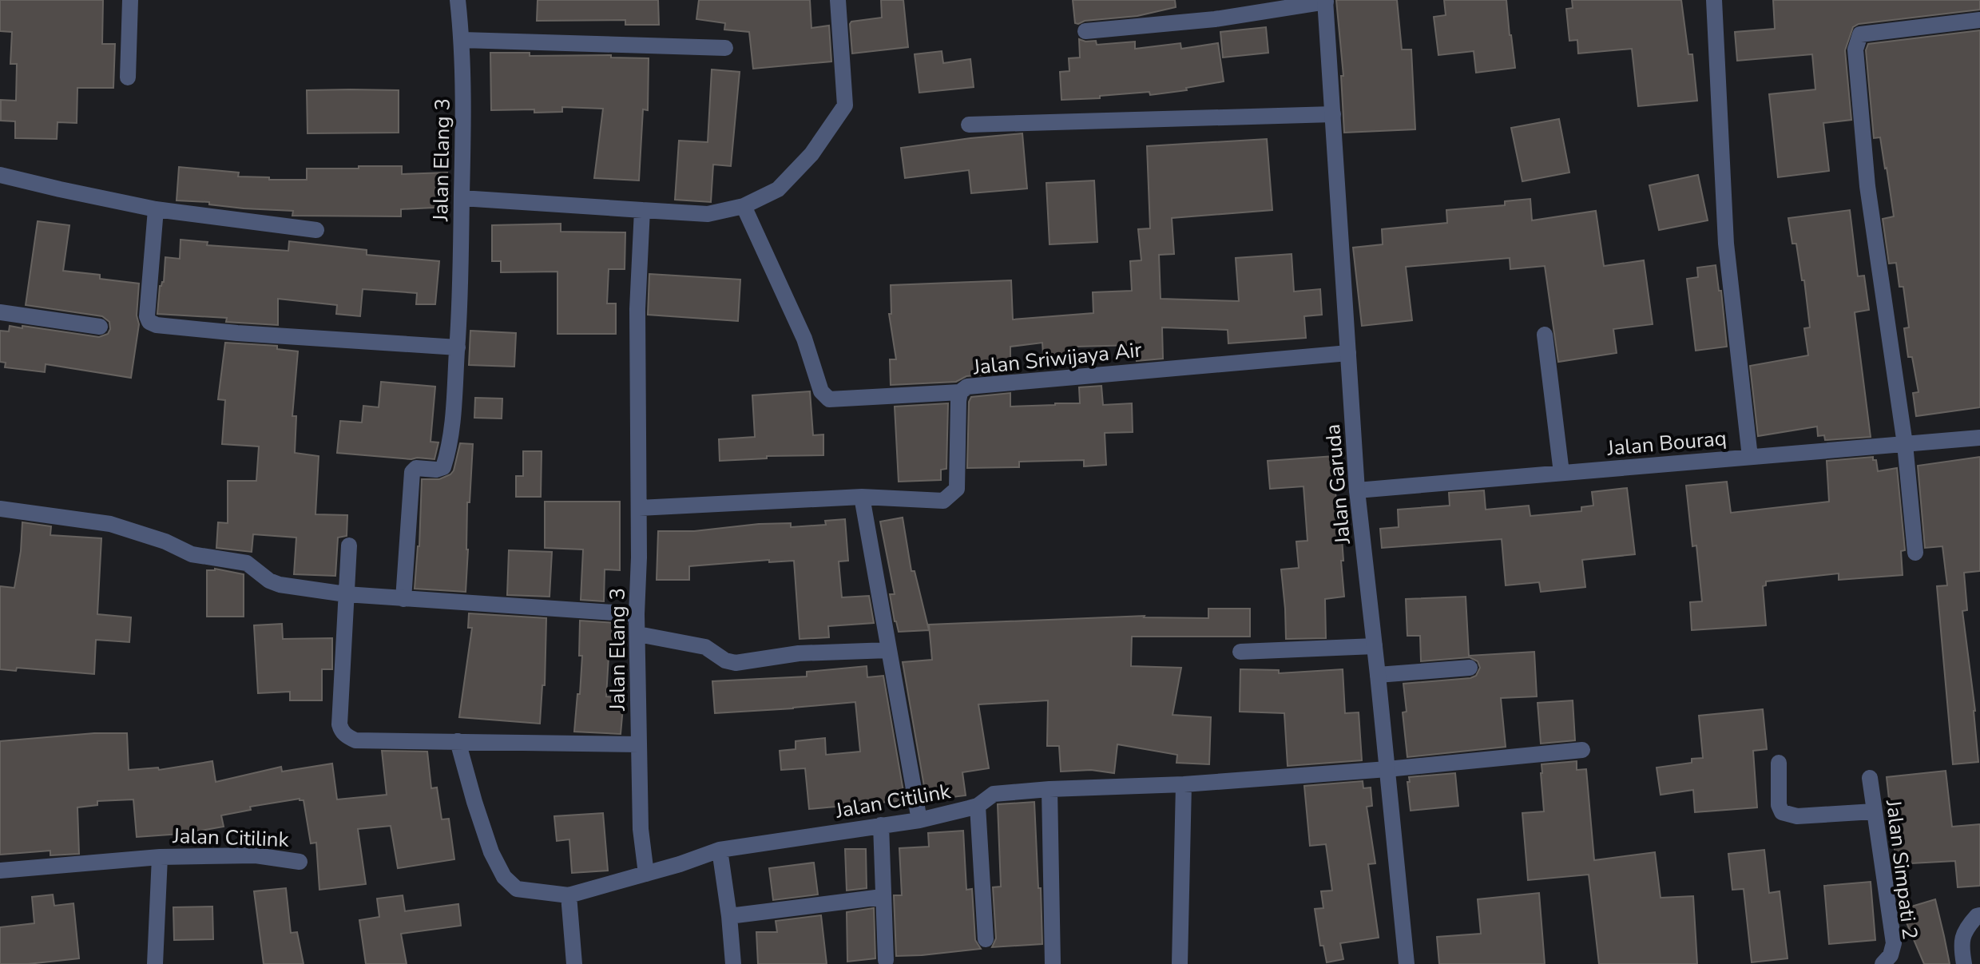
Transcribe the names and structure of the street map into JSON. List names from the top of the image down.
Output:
{
  "streets": {
    "street": [
      "Jalan Elang 3",
      "Jalan Sriwijaya Air",
      "Jalan Bouraq",
      "Jalan Garuda",
      "Jalan Citilink",
      "Jalan Simpati 2"
    ]
  },
  "crossings": [
    ["Jalan Elang 3", "Jalan Sriwijaya Air"],
    ["Jalan Elang 3", "Jalan Citilink"],
    ["Jalan Sriwijaya Air", "Jalan Garuda"],
    ["Jalan Bouraq", "Jalan Garuda"],
    ["Jalan Garuda", "Jalan Citilink"]
  ]
}
